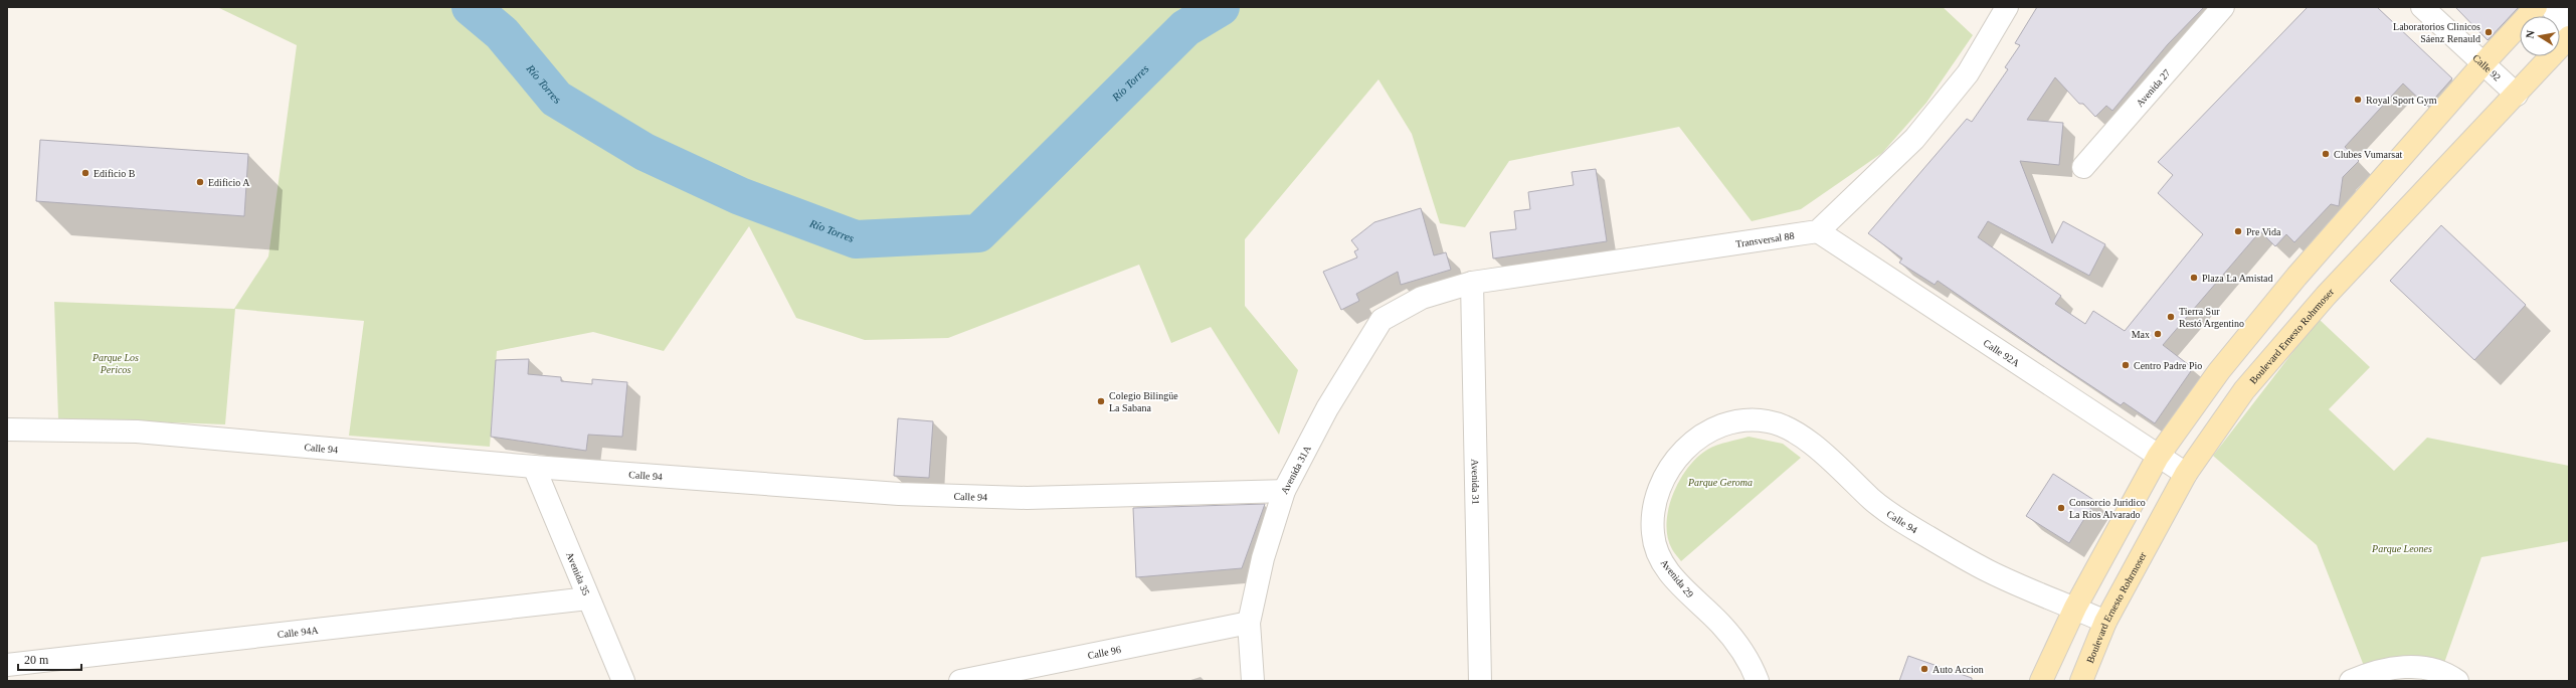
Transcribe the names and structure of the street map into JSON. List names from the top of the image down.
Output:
{
  "streets": {
    "main road": ["Boulevard Ernesto Rohrmoser"],
    "street": [
      "Calle 92",
      "Avenida 27",
      "Transversal 88",
      "Calle 92A",
      "Calle 94",
      "Avenida 31A",
      "Avenida 31",
      "Avenida 35",
      "Avenida 29",
      "Calle 94A",
      "Calle 96"
    ]
  },
  "crossings": [
    ["Calle 92", "Boulevard Ernesto Rohrmoser"],
    ["Transversal 88", "Calle 92A"],
    ["Transversal 88", "Avenida 31A"],
    ["Transversal 88", "Avenida 31"],
    ["Boulevard Ernesto Rohrmoser", "Calle 92A"],
    ["Boulevard Ernesto Rohrmoser", "Calle 94"],
    ["Calle 94", "Avenida 31A"],
    ["Calle 94", "Avenida 35"],
    ["Calle 94", "Avenida 29"],
    ["Avenida 31A", "Calle 96"],
    ["Avenida 35", "Calle 94A"]
  ],
  "water": ["Río Torres"],
  "parks": ["Parque Los Pericos", "Parque Geroma", "Parque Leones"],
  "places": [
    "Laboratorios Clinicos Sáenz Renauld",
    "Royal Sport Gym",
    "Clubes Vumarsat",
    "Edificio B",
    "Edificio A",
    "Pre Vida",
    "Plaza La Amistad",
    "Tierra Sur Restó Argentino",
    "Max",
    "Centro Padre Pio",
    "Colegio Bilingüe La Sabana",
    "Consorcio Juridico La Rios Alvarado",
    "Auto Accion"
  ],
  "scale_bar": "20 m",
  "north": "left"
}
